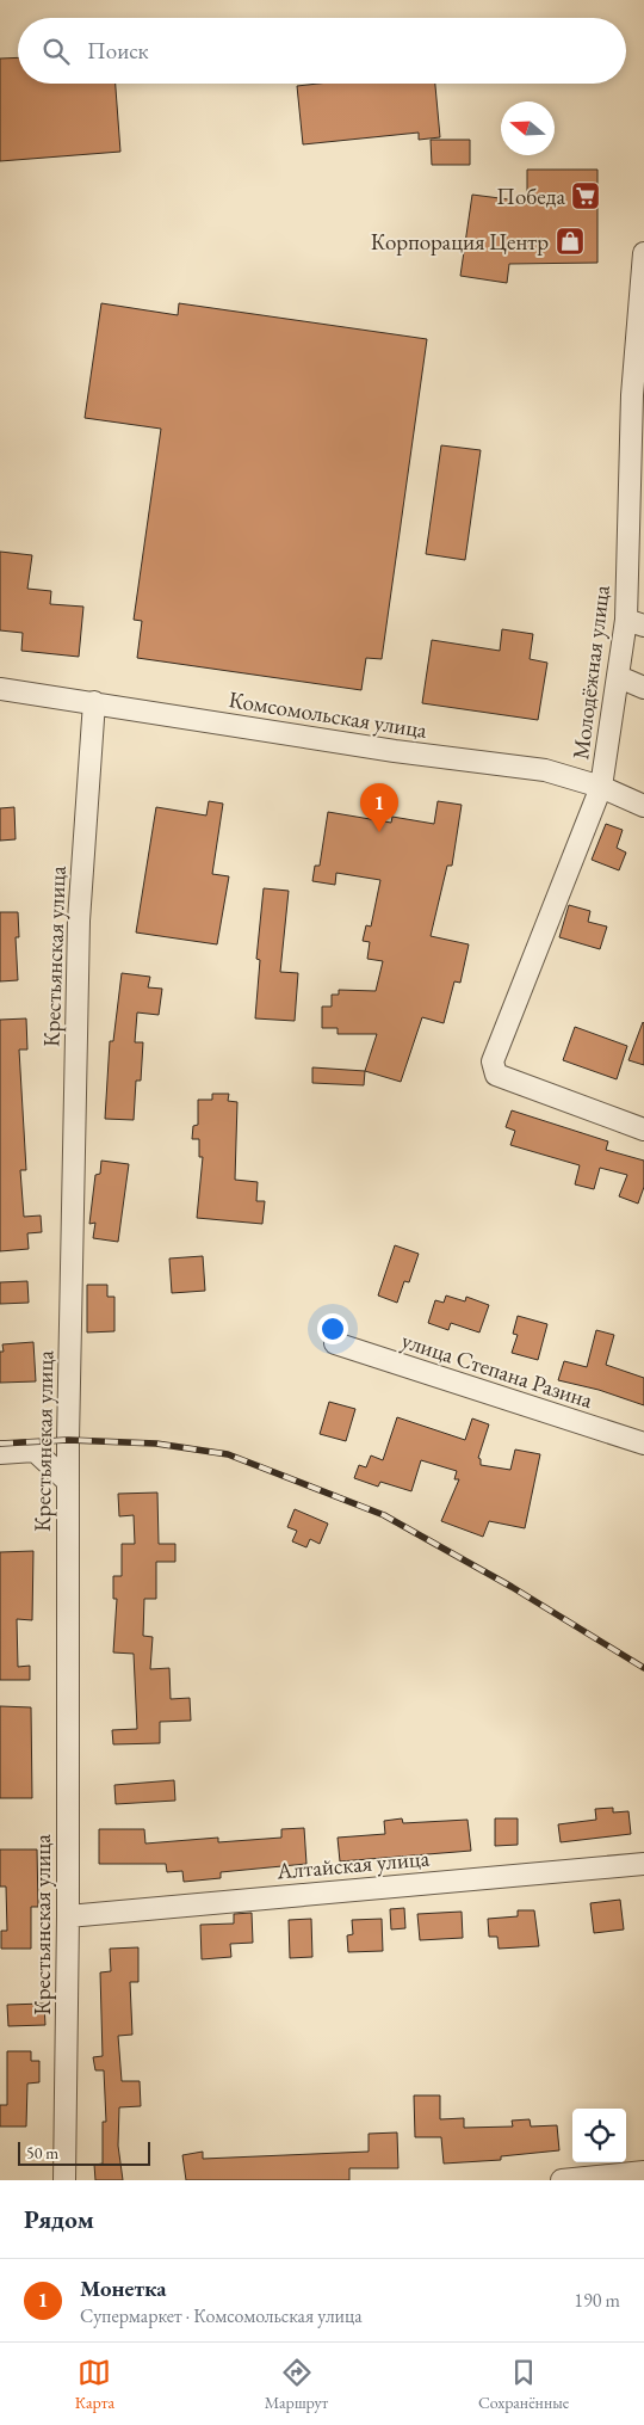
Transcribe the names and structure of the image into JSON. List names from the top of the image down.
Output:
{
  "streets": {
    "street": [
      "Молодёжная улица",
      "Комсомольская улица",
      "Крестьянская улица",
      "улица Степана Разина",
      "Алтайская улица"
    ]
  },
  "crossings": [
    ["Молодёжная улица", "Комсомольская улица"],
    ["Комсомольская улица", "Крестьянская улица"],
    ["Крестьянская улица", "Алтайская улица"]
  ],
  "places": {
    "supermarket": ["Победа"],
    "shop": ["Корпорация Центр"]
  },
  "scale_bar": "50 m",
  "north": "left",
  "page": {
    "search": "Поиск",
    "pins": "1",
    "scale": "50 m",
    "heading": "Рядом",
    "list": [
      {
        "mark": "1",
        "name": "Монетка",
        "note": "Супермаркет · Комсомольская улица",
        "value": "190 m"
      }
    ],
    "nav": ["Карта", "Маршрут", "Сохранённые"]
  }
}
